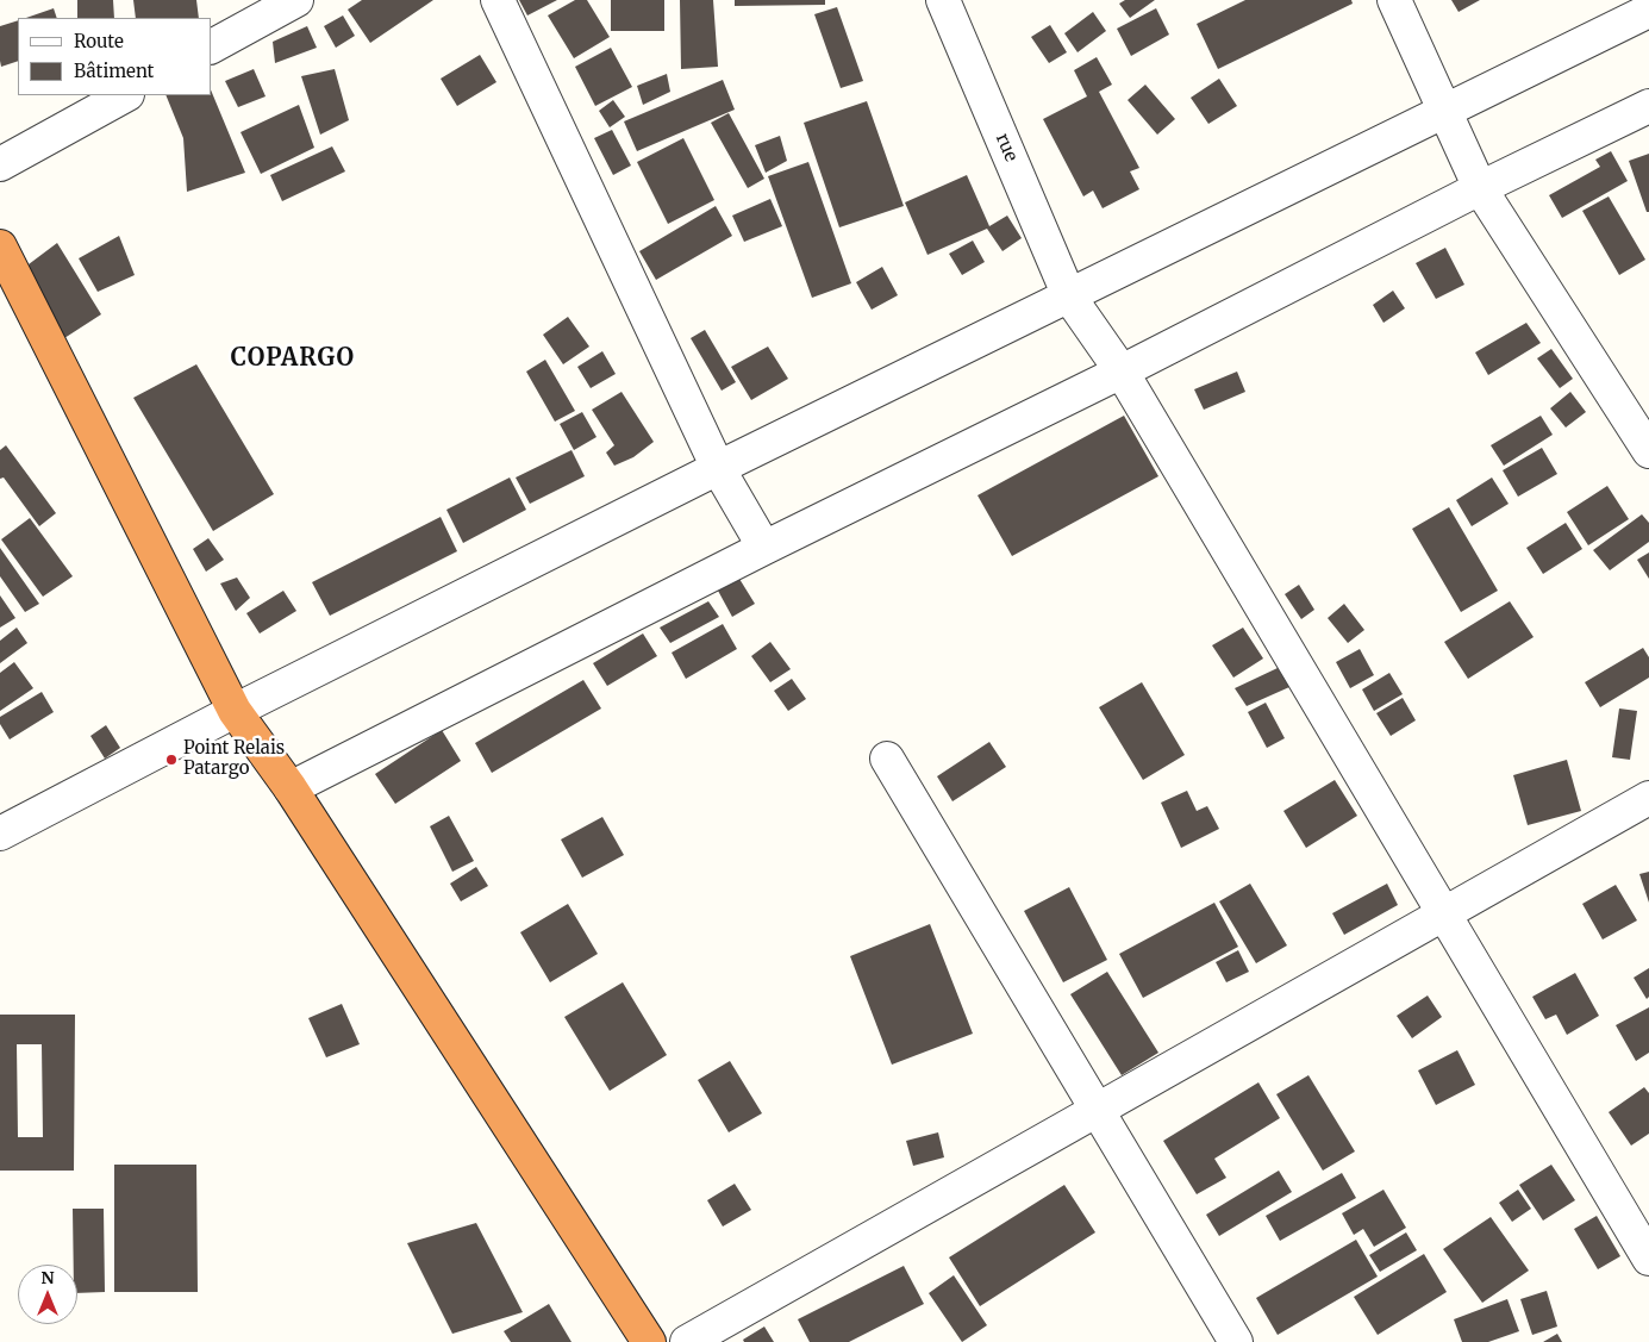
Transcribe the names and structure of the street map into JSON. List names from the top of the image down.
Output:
{
  "streets": {
    "street": ["rue"]
  },
  "districts": ["COPARGO"],
  "places": ["Point Relais Patargo"],
  "legend": ["Route", "Bâtiment"],
  "north": "top"
}
